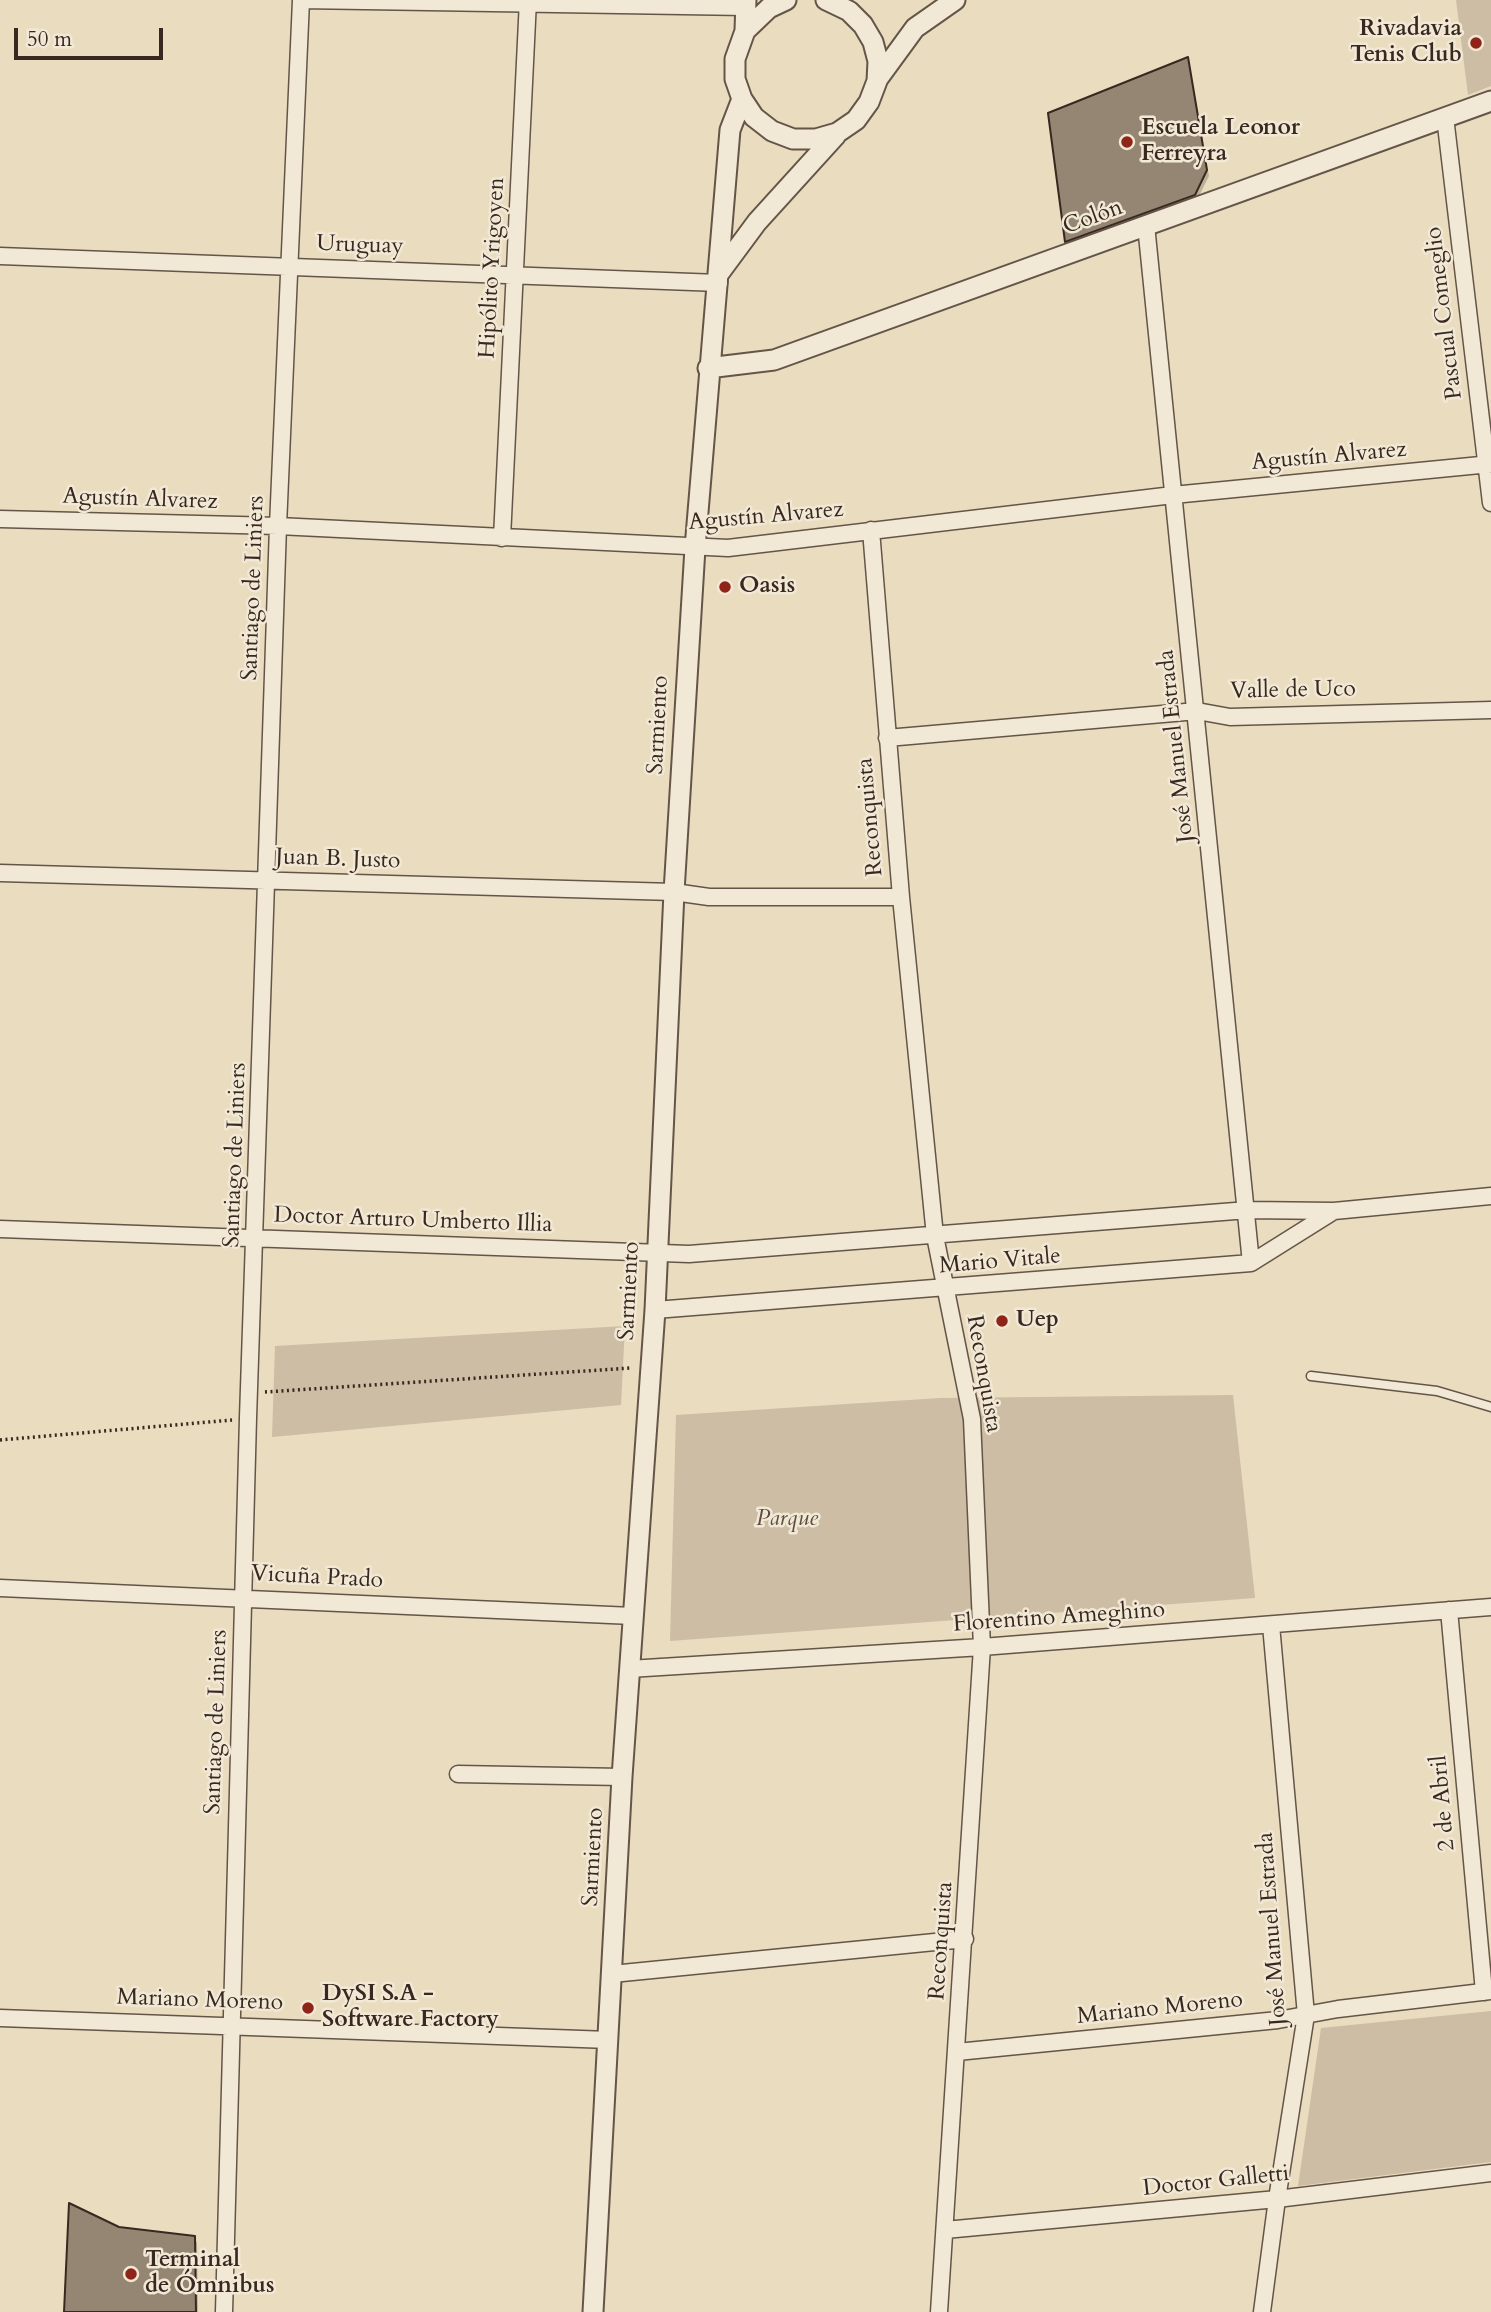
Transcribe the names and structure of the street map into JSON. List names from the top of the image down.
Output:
{
  "streets": {
    "street": [
      "Colón",
      "Uruguay",
      "Hipólito Yrigoyen",
      "Pascual Comeglio",
      "Agustín Alvarez",
      "Santiago de Liniers",
      "Valle de Uco",
      "Sarmiento",
      "José Manuel Estrada",
      "Reconquista",
      "Juan B. Justo",
      "Doctor Arturo Umberto Illia",
      "Mario Vitale",
      "Vicuña Prado",
      "Florentino Ameghino",
      "2 de Abril",
      "Mariano Moreno",
      "Doctor Galletti"
    ]
  },
  "crossings": [
    ["Colón", "Pascual Comeglio"],
    ["Colón", "Sarmiento"],
    ["Colón", "José Manuel Estrada"],
    ["Uruguay", "Hipólito Yrigoyen"],
    ["Uruguay", "Santiago de Liniers"],
    ["Uruguay", "Sarmiento"],
    ["Hipólito Yrigoyen", "Agustín Alvarez"],
    ["Pascual Comeglio", "Agustín Alvarez"],
    ["Agustín Alvarez", "Santiago de Liniers"],
    ["Agustín Alvarez", "Sarmiento"],
    ["Agustín Alvarez", "José Manuel Estrada"],
    ["Agustín Alvarez", "Reconquista"],
    ["Santiago de Liniers", "Juan B. Justo"],
    ["Santiago de Liniers", "Doctor Arturo Umberto Illia"],
    ["Santiago de Liniers", "Vicuña Prado"],
    ["Santiago de Liniers", "Mariano Moreno"],
    ["Valle de Uco", "José Manuel Estrada"],
    ["Valle de Uco", "Reconquista"],
    ["Sarmiento", "Juan B. Justo"],
    ["Sarmiento", "Doctor Arturo Umberto Illia"],
    ["Sarmiento", "Mario Vitale"],
    ["Sarmiento", "Vicuña Prado"],
    ["Sarmiento", "Florentino Ameghino"],
    ["Sarmiento", "Mariano Moreno"],
    ["José Manuel Estrada", "Mario Vitale"],
    ["José Manuel Estrada", "Florentino Ameghino"],
    ["José Manuel Estrada", "Mariano Moreno"],
    ["José Manuel Estrada", "Doctor Galletti"],
    ["Reconquista", "Juan B. Justo"],
    ["Reconquista", "Mario Vitale"],
    ["Reconquista", "Florentino Ameghino"],
    ["Reconquista", "Mariano Moreno"],
    ["Reconquista", "Doctor Galletti"],
    ["Doctor Arturo Umberto Illia", "Mario Vitale"],
    ["Florentino Ameghino", "2 de Abril"],
    ["2 de Abril", "Mariano Moreno"]
  ],
  "parks": ["Parque"],
  "places": [
    "Rivadavia Tenis Club",
    "Escuela Leonor Ferreyra",
    "Oasis",
    "Uep",
    "DySI S.A - Software Factory",
    "Terminal de Ómnibus"
  ],
  "scale_bar": "50 m"
}
